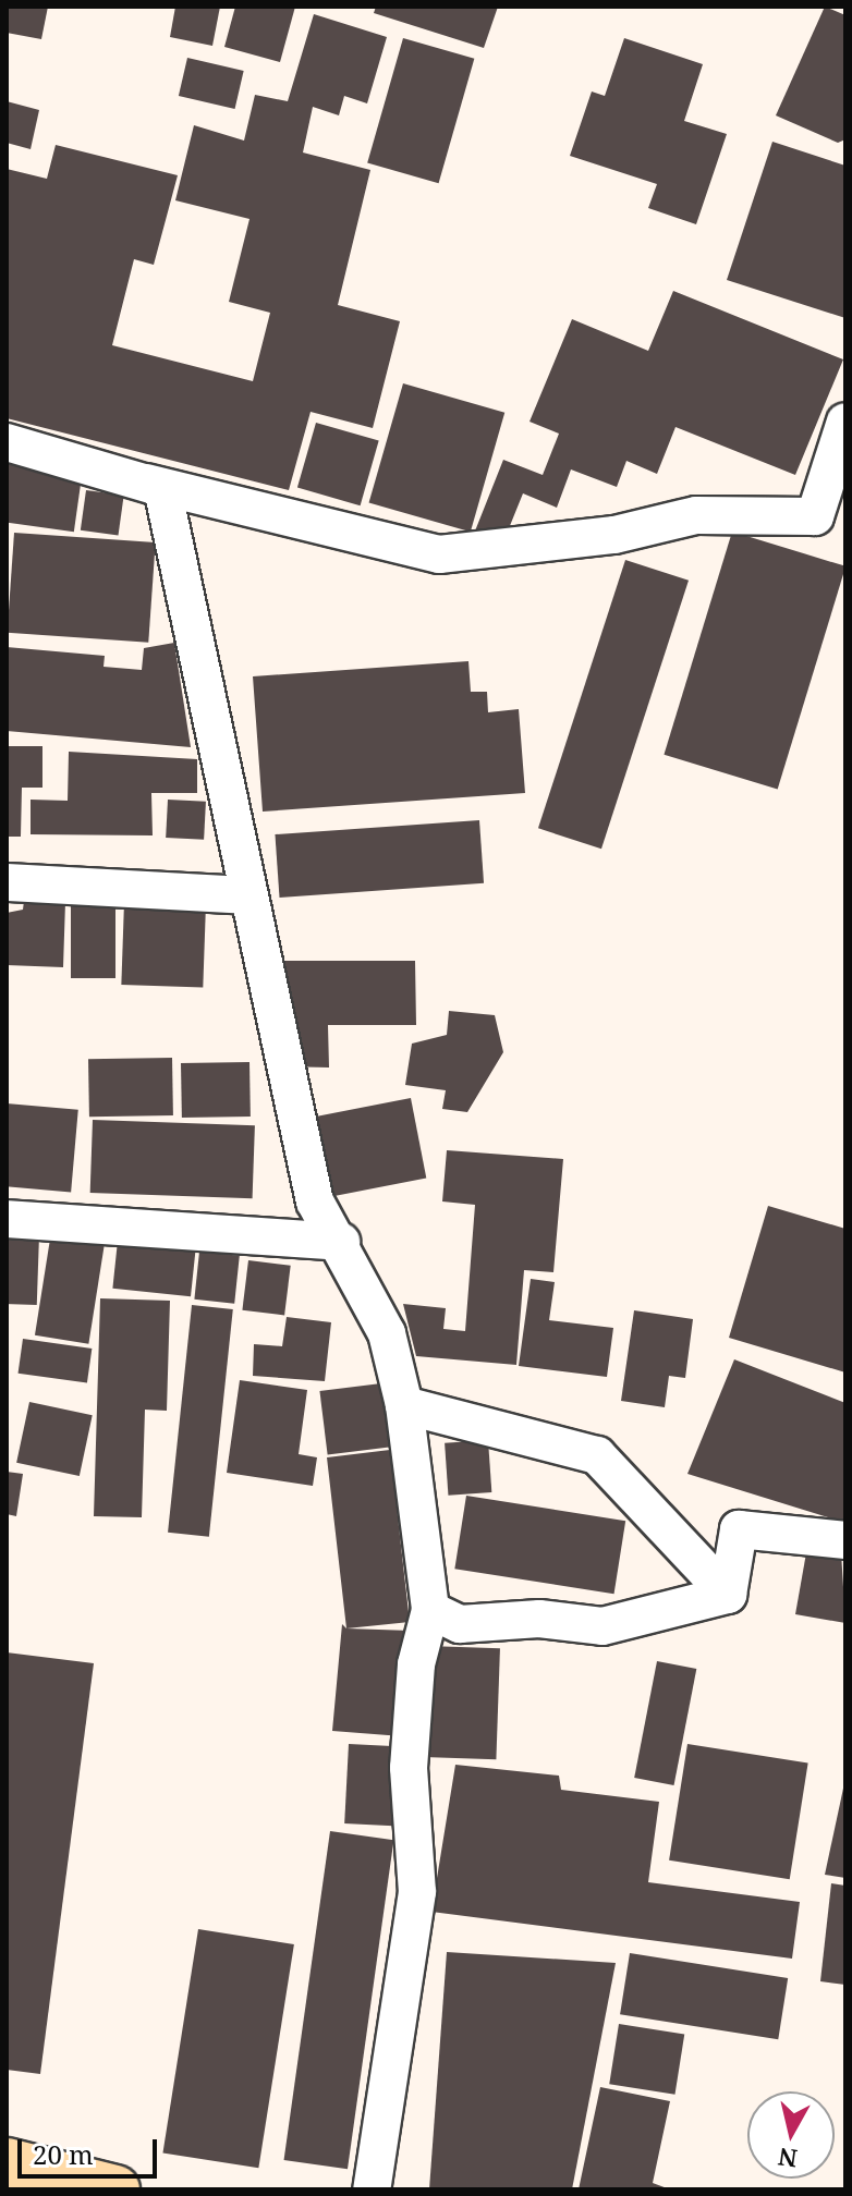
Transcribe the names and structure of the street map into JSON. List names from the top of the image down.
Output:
{
  "scale_bar": "20 m",
  "north": "bottom"
}
